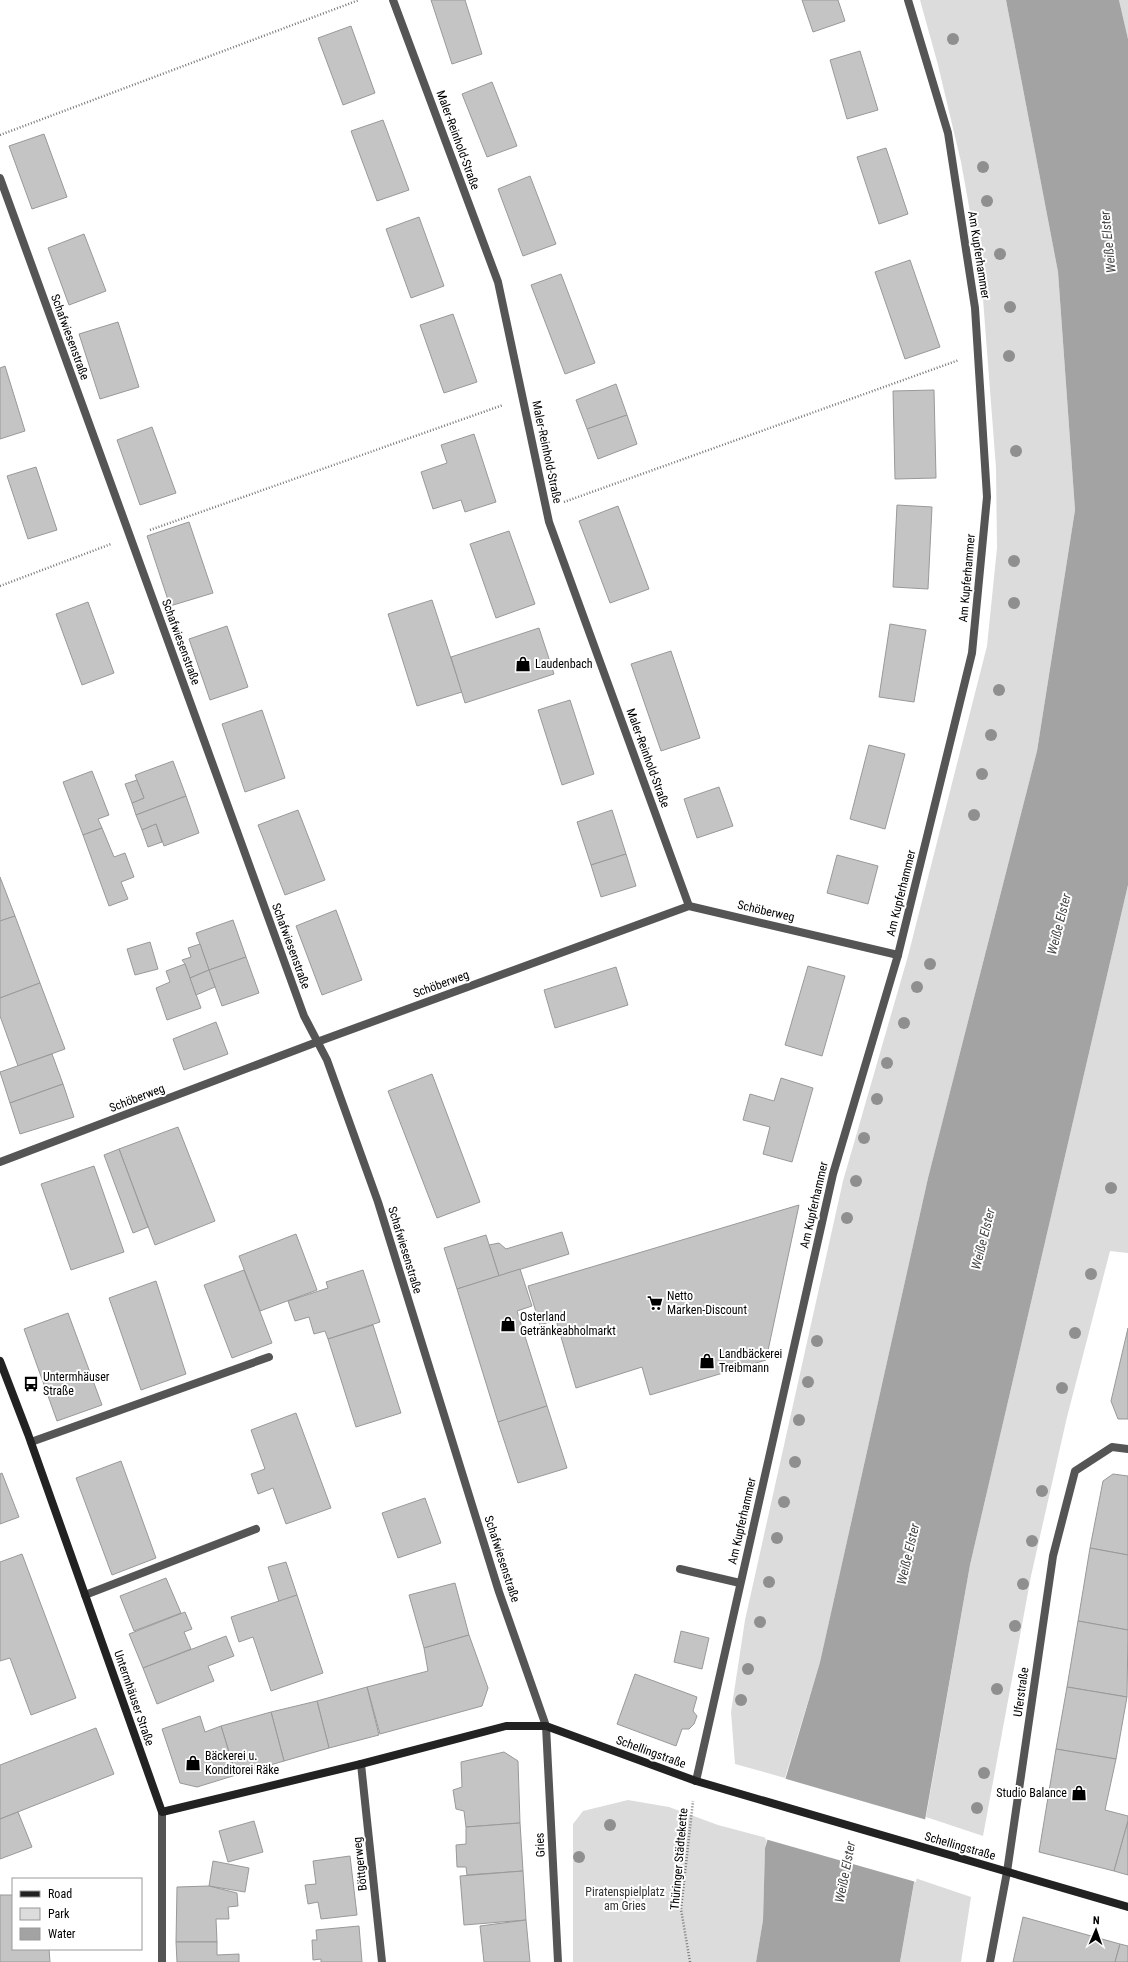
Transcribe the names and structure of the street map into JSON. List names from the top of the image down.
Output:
{
  "streets": {
    "main road": ["Untermhäuser Straße", "Schellingstraße"],
    "street": [
      "Maler-Reinhold-Straße",
      "Am Kupferhammer",
      "Schafwiesenstraße",
      "Schöberweg",
      "Uferstraße",
      "Gries",
      "Böttgerweg"
    ],
    "path": ["Thüringer Städtekette"]
  },
  "crossings": [
    ["Maler-Reinhold-Straße", "Schöberweg"],
    ["Am Kupferhammer", "Schöberweg"],
    ["Am Kupferhammer", "Schellingstraße"],
    ["Am Kupferhammer", "Thüringer Städtekette"],
    ["Schafwiesenstraße", "Schöberweg"],
    ["Schafwiesenstraße", "Schellingstraße"],
    ["Schafwiesenstraße", "Gries"],
    ["Uferstraße", "Schellingstraße"],
    ["Untermhäuser Straße", "Schellingstraße"],
    ["Schellingstraße", "Gries"],
    ["Schellingstraße", "Thüringer Städtekette"],
    ["Schellingstraße", "Böttgerweg"]
  ],
  "water": ["Weiße Elster"],
  "parks": ["Piratenspielplatz am Gries"],
  "places": {
    "shop": [
      "Laudenbach",
      "Osterland Getränkeabholmarkt",
      "Landbäckerei Treibmann",
      "Bäckerei u. Konditorei Räke",
      "Studio Balance"
    ],
    "supermarket": ["Netto Marken-Discount"],
    "bus stop": ["Untermhäuser Straße"]
  },
  "legend": ["Road", "Park", "Water"],
  "north": "top"
}
